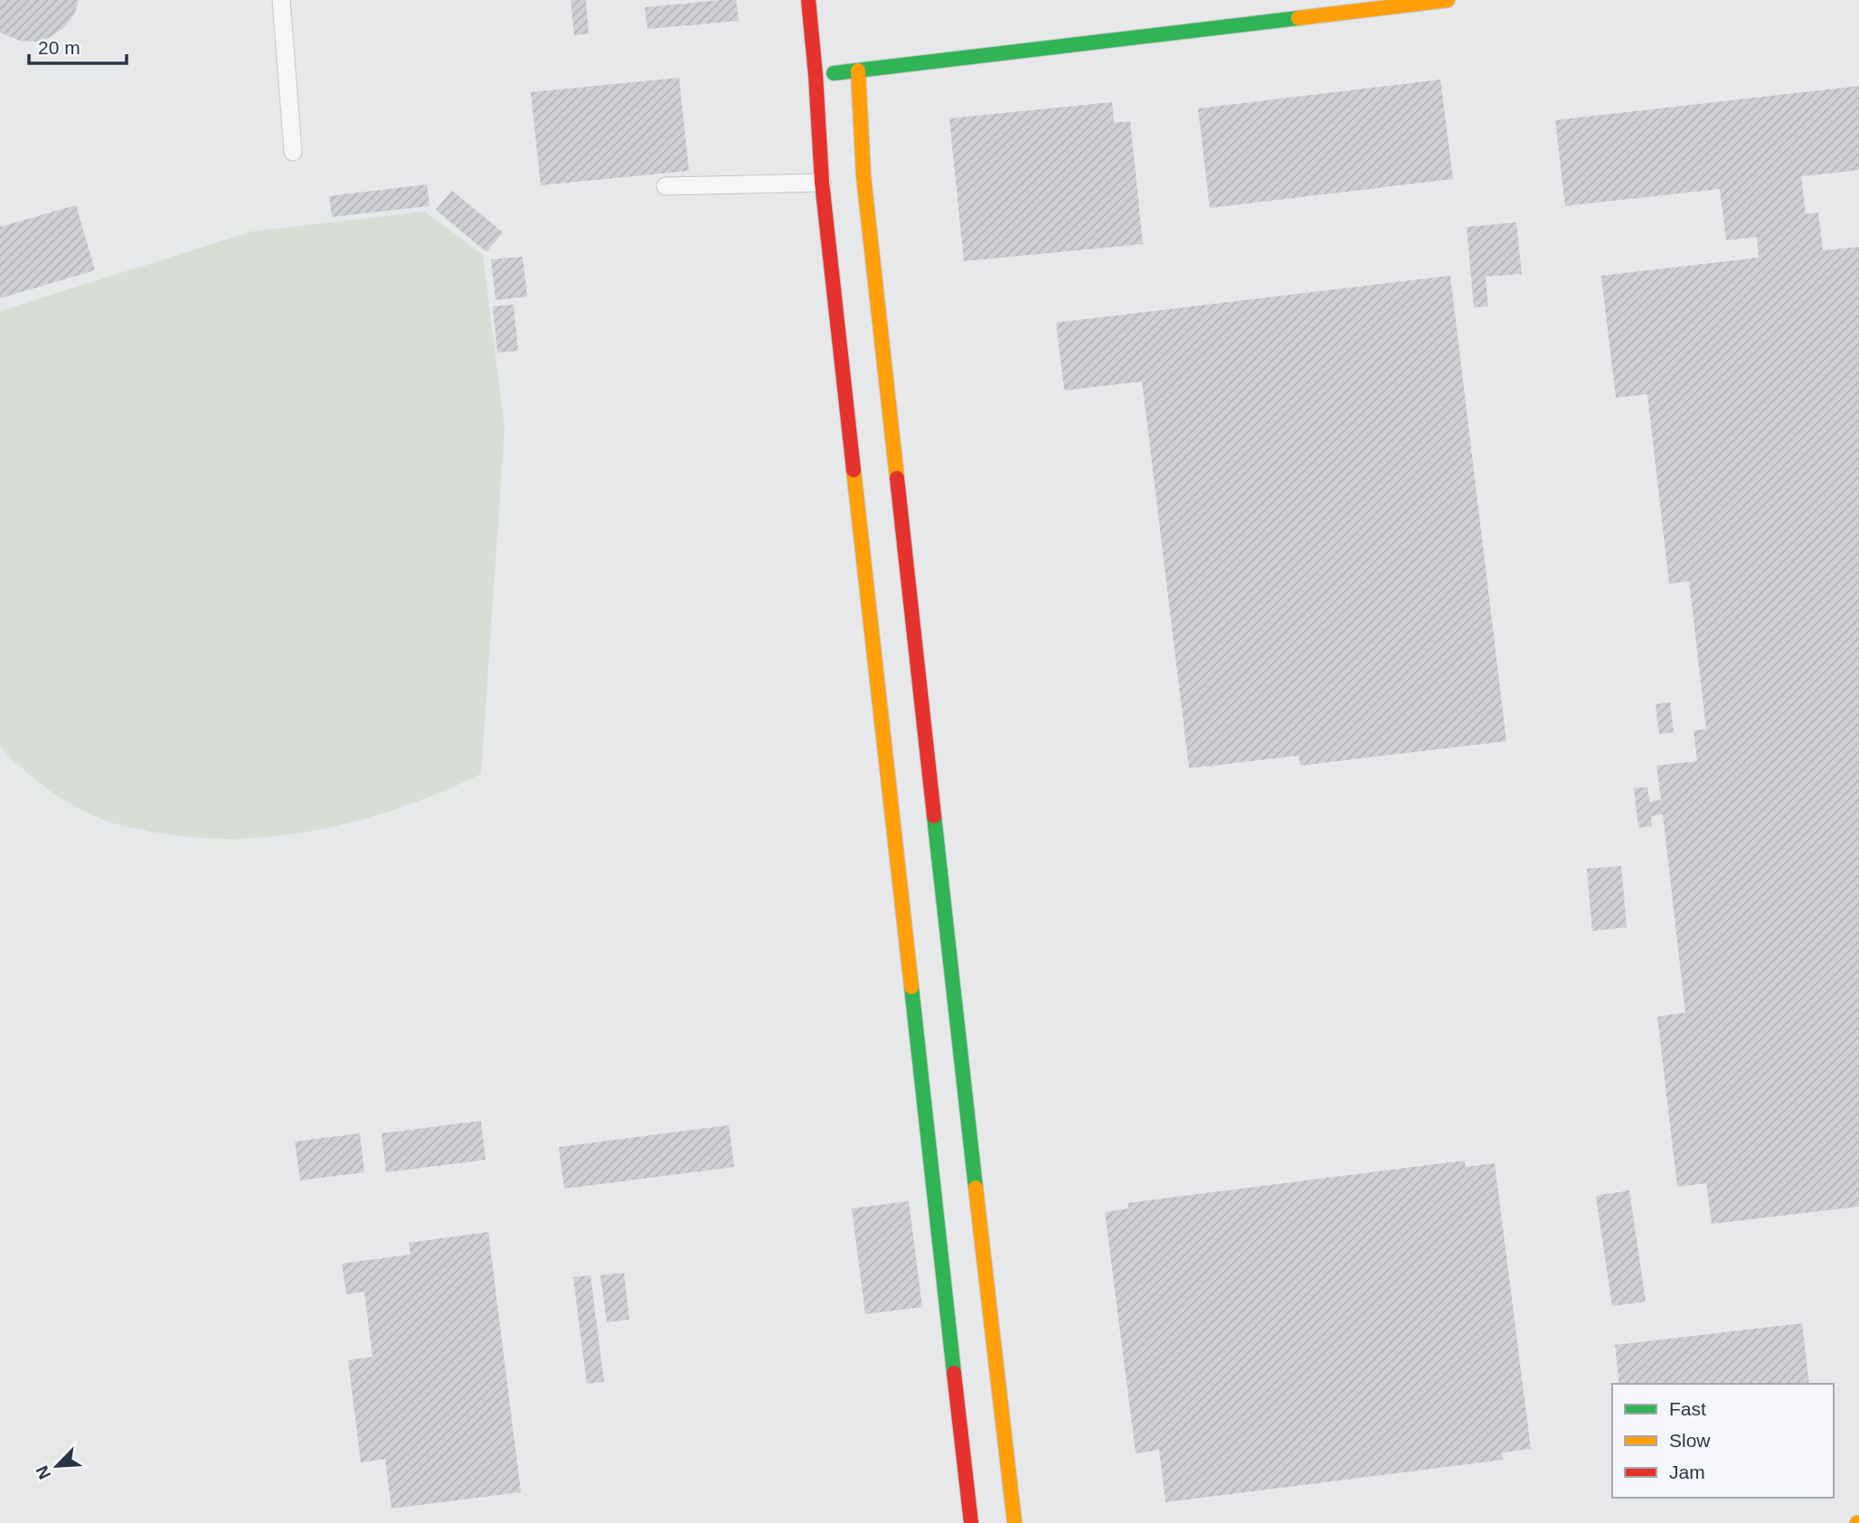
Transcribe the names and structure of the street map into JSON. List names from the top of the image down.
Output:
{
  "legend": ["Fast", "Slow", "Jam"],
  "scale_bar": "20 m",
  "north": "bottom left"
}
